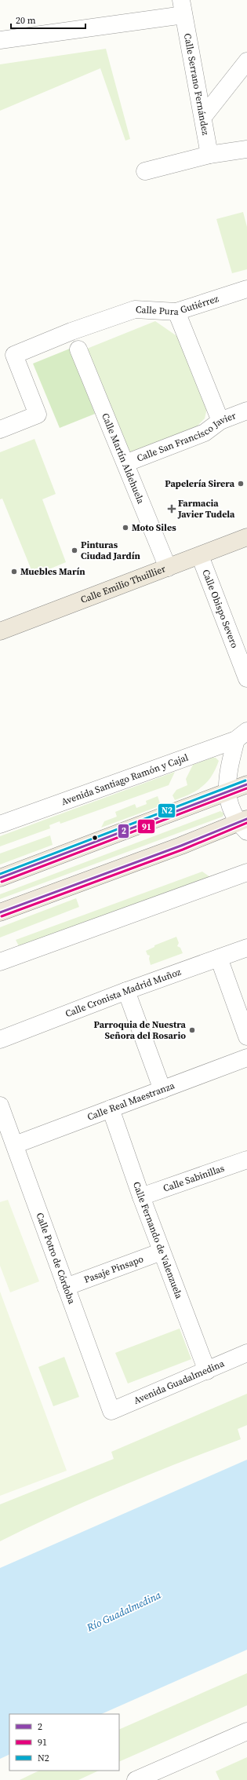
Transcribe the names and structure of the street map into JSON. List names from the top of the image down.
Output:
{
  "streets": {
    "main road": ["Calle Emilio Thuillier"],
    "street": [
      "Calle Serrano Fernández",
      "Calle Pura Gutiérrez",
      "Calle San Francisco Javier",
      "Calle Martín Aldehuela",
      "Calle Obispo Severo",
      "Avenida Santiago Ramón y Cajal",
      "Calle Cronista Madrid Muñoz",
      "Calle Real Maestranza",
      "Calle Sabinillas",
      "Calle Fernando de Valenzuela",
      "Calle Potro de Córdoba",
      "Pasaje Pinsapo",
      "Avenida Guadalmedina"
    ]
  },
  "crossings": [
    ["Calle San Francisco Javier", "Calle Martín Aldehuela"],
    ["Calle Martín Aldehuela", "Calle Emilio Thuillier"],
    ["Calle Emilio Thuillier", "Calle Obispo Severo"],
    ["Calle Real Maestranza", "Calle Fernando de Valenzuela"],
    ["Calle Real Maestranza", "Calle Potro de Córdoba"],
    ["Calle Sabinillas", "Calle Fernando de Valenzuela"],
    ["Calle Fernando de Valenzuela", "Pasaje Pinsapo"],
    ["Calle Fernando de Valenzuela", "Avenida Guadalmedina"],
    ["Calle Potro de Córdoba", "Pasaje Pinsapo"],
    ["Calle Potro de Córdoba", "Avenida Guadalmedina"]
  ],
  "water": ["Río Guadalmedina"],
  "places": {
    "other": [
      "Papelería Sirera",
      "Moto Siles",
      "Pinturas Ciudad Jardín",
      "Muebles Marín",
      "Parroquia de Nuestra Señora del Rosario"
    ],
    "health": ["Farmacia Javier Tudela"]
  },
  "lines": ["transit line N2", "transit line 2", "transit line 91"],
  "legend": ["2", "91", "N2"],
  "scale_bar": "20 m"
}
